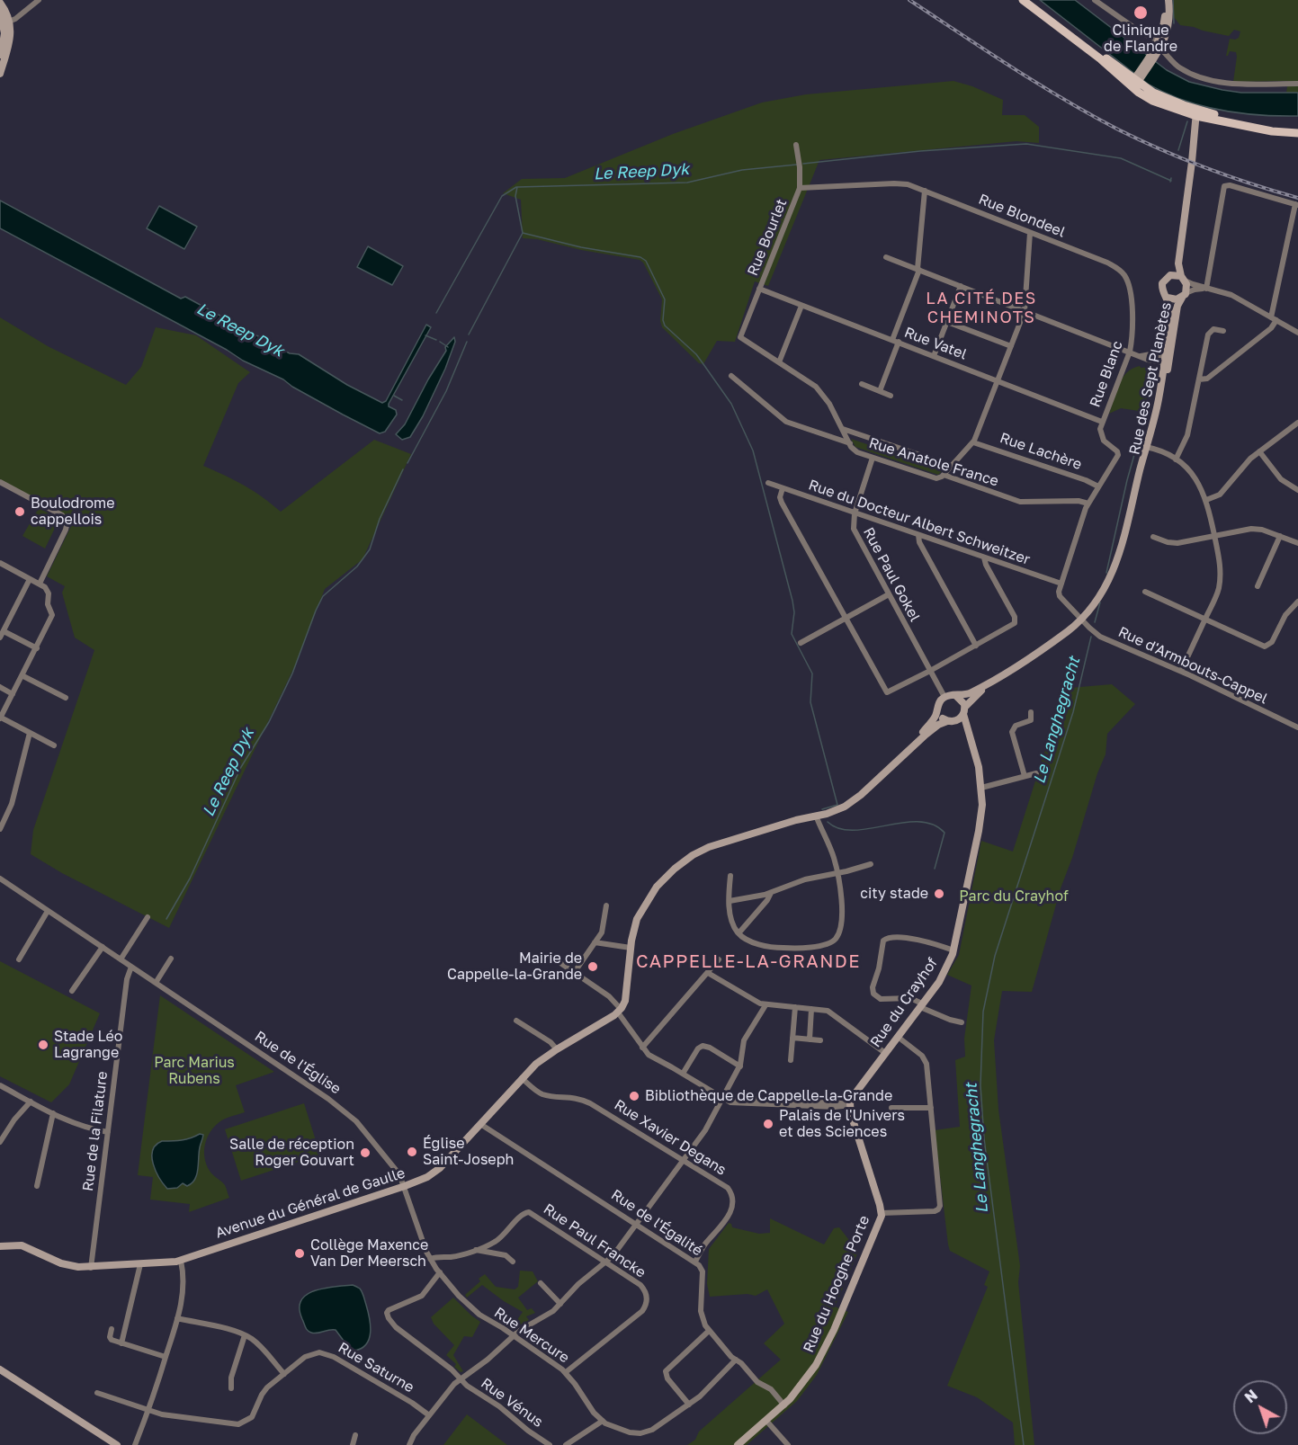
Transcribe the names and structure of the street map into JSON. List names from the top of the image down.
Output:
{
  "streets": {
    "street": [
      "Rue Blondeel",
      "Rue Bourlet",
      "Rue Vatel",
      "Rue Blanc",
      "Rue des Sept Planètes",
      "Rue Lachère",
      "Rue Anatole France",
      "Rue du Docteur Albert Schweitzer",
      "Rue Paul Gokel",
      "Rue d'Armbouts-Cappel",
      "Rue du Crayhof",
      "Rue de l'Église",
      "Rue de la Filature",
      "Rue Xavier Degans",
      "Avenue du Général de Gaulle",
      "Rue de l'Égalité",
      "Rue Paul Francke",
      "Rue du Hooghe Porte",
      "Rue Mercure",
      "Rue Saturne",
      "Rue Vénus"
    ]
  },
  "crossings": [
    ["Rue Blondeel", "Rue Bourlet"],
    ["Rue Blondeel", "Rue Blanc"],
    ["Rue Bourlet", "Rue Vatel"],
    ["Rue Vatel", "Rue Blanc"],
    ["Rue Blanc", "Rue Lachère"],
    ["Rue des Sept Planètes", "Rue d'Armbouts-Cappel"],
    ["Rue Anatole France", "Rue Paul Gokel"],
    ["Rue du Docteur Albert Schweitzer", "Rue Paul Gokel"],
    ["Rue du Docteur Albert Schweitzer", "Rue d'Armbouts-Cappel"],
    ["Rue Paul Gokel", "Rue du Crayhof"],
    ["Rue du Crayhof", "Rue du Hooghe Porte"],
    ["Rue de l'Église", "Rue de la Filature"],
    ["Rue de l'Église", "Avenue du Général de Gaulle"],
    ["Rue de l'Église", "Rue Mercure"],
    ["Rue de la Filature", "Avenue du Général de Gaulle"],
    ["Rue Xavier Degans", "Avenue du Général de Gaulle"],
    ["Rue Xavier Degans", "Rue de l'Égalité"],
    ["Avenue du Général de Gaulle", "Rue de l'Égalité"],
    ["Avenue du Général de Gaulle", "Rue Mercure"],
    ["Rue de l'Égalité", "Rue du Hooghe Porte"],
    ["Rue de l'Égalité", "Rue Mercure"],
    ["Rue Paul Francke", "Rue Mercure"],
    ["Rue Mercure", "Rue Vénus"]
  ],
  "districts": ["LA CITÉ DES CHEMINOTS", "CAPPELLE-LA-GRANDE"],
  "water": ["Le Reep Dyk", "Le Langhegracht"],
  "parks": ["Parc du Crayhof", "Parc Marius Rubens"],
  "places": [
    "Clinique de Flandre",
    "Boulodrome cappellois",
    "city stade",
    "Mairie de Cappelle-la-Grande",
    "Stade Léo Lagrange",
    "Bibliothèque de Cappelle-la-Grande",
    "Palais de l'Univers et des Sciences",
    "Église Saint-Joseph",
    "Salle de réception Roger Gouvart",
    "Collège Maxence Van Der Meersch"
  ],
  "north": "top left"
}
